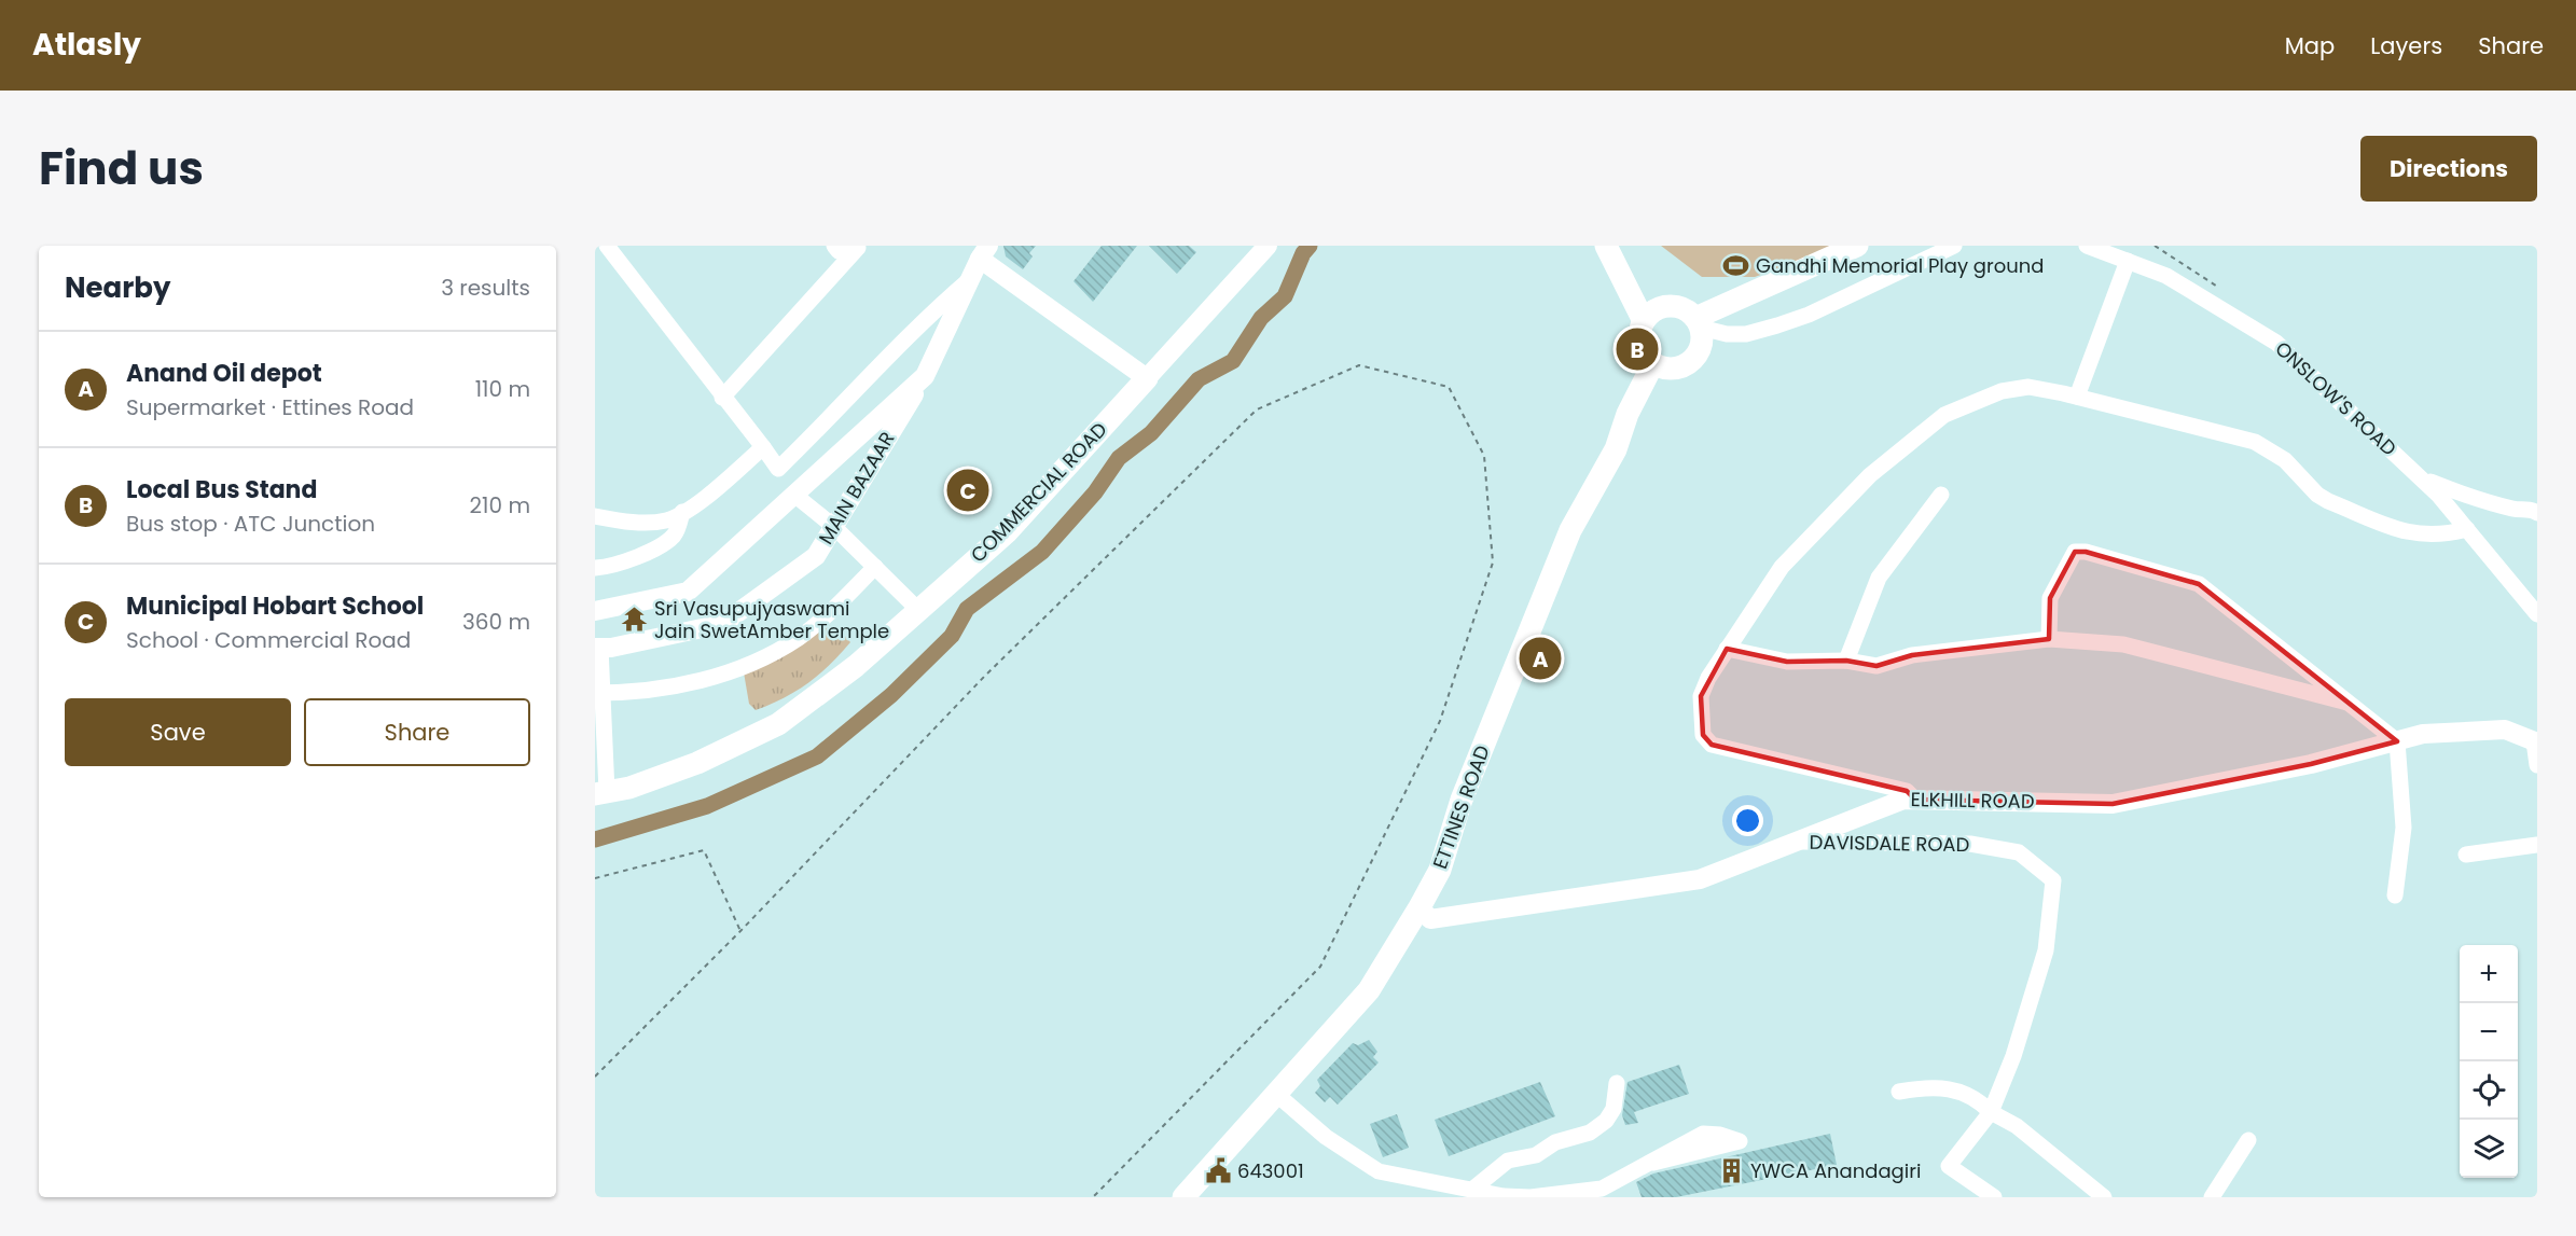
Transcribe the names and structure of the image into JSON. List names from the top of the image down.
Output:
{
  "streets": {
    "main road": ["COMMERCIAL ROAD", "ETTINES ROAD"],
    "street": [
      "ONSLOW'S ROAD",
      "MAIN BAZAAR",
      "ELKHILL ROAD",
      "DAVISDALE ROAD"
    ]
  },
  "crossings": [
    ["ELKHILL ROAD", "ETTINES ROAD"],
    ["ELKHILL ROAD", "DAVISDALE ROAD"]
  ],
  "places": {
    "sports": ["Gandhi Memorial Play ground"],
    "temple": ["Sri Vasupujyaswami Jain SwetAmber Temple"],
    "public building": ["643001"],
    "building": ["YWCA Anandagiri"]
  },
  "page": {
    "header": "Atlasly",
    "nav": ["Map", "Layers", "Share"],
    "title": "Find us",
    "buttons": [
      "Directions",
      ["Save", "Share"]
    ],
    "heading": ["Nearby", "3 results"],
    "pins": ["B", "C", "A"],
    "list": [
      {
        "mark": "A",
        "name": "Anand Oil depot",
        "note": "Supermarket · Ettines Road",
        "value": "110 m"
      },
      {
        "mark": "B",
        "name": "Local Bus Stand",
        "note": "Bus stop · ATC Junction",
        "value": "210 m"
      },
      {
        "mark": "C",
        "name": "Municipal Hobart School",
        "note": "School · Commercial Road",
        "value": "360 m"
      }
    ],
    "map_buttons": ["+", "−"]
  }
}
